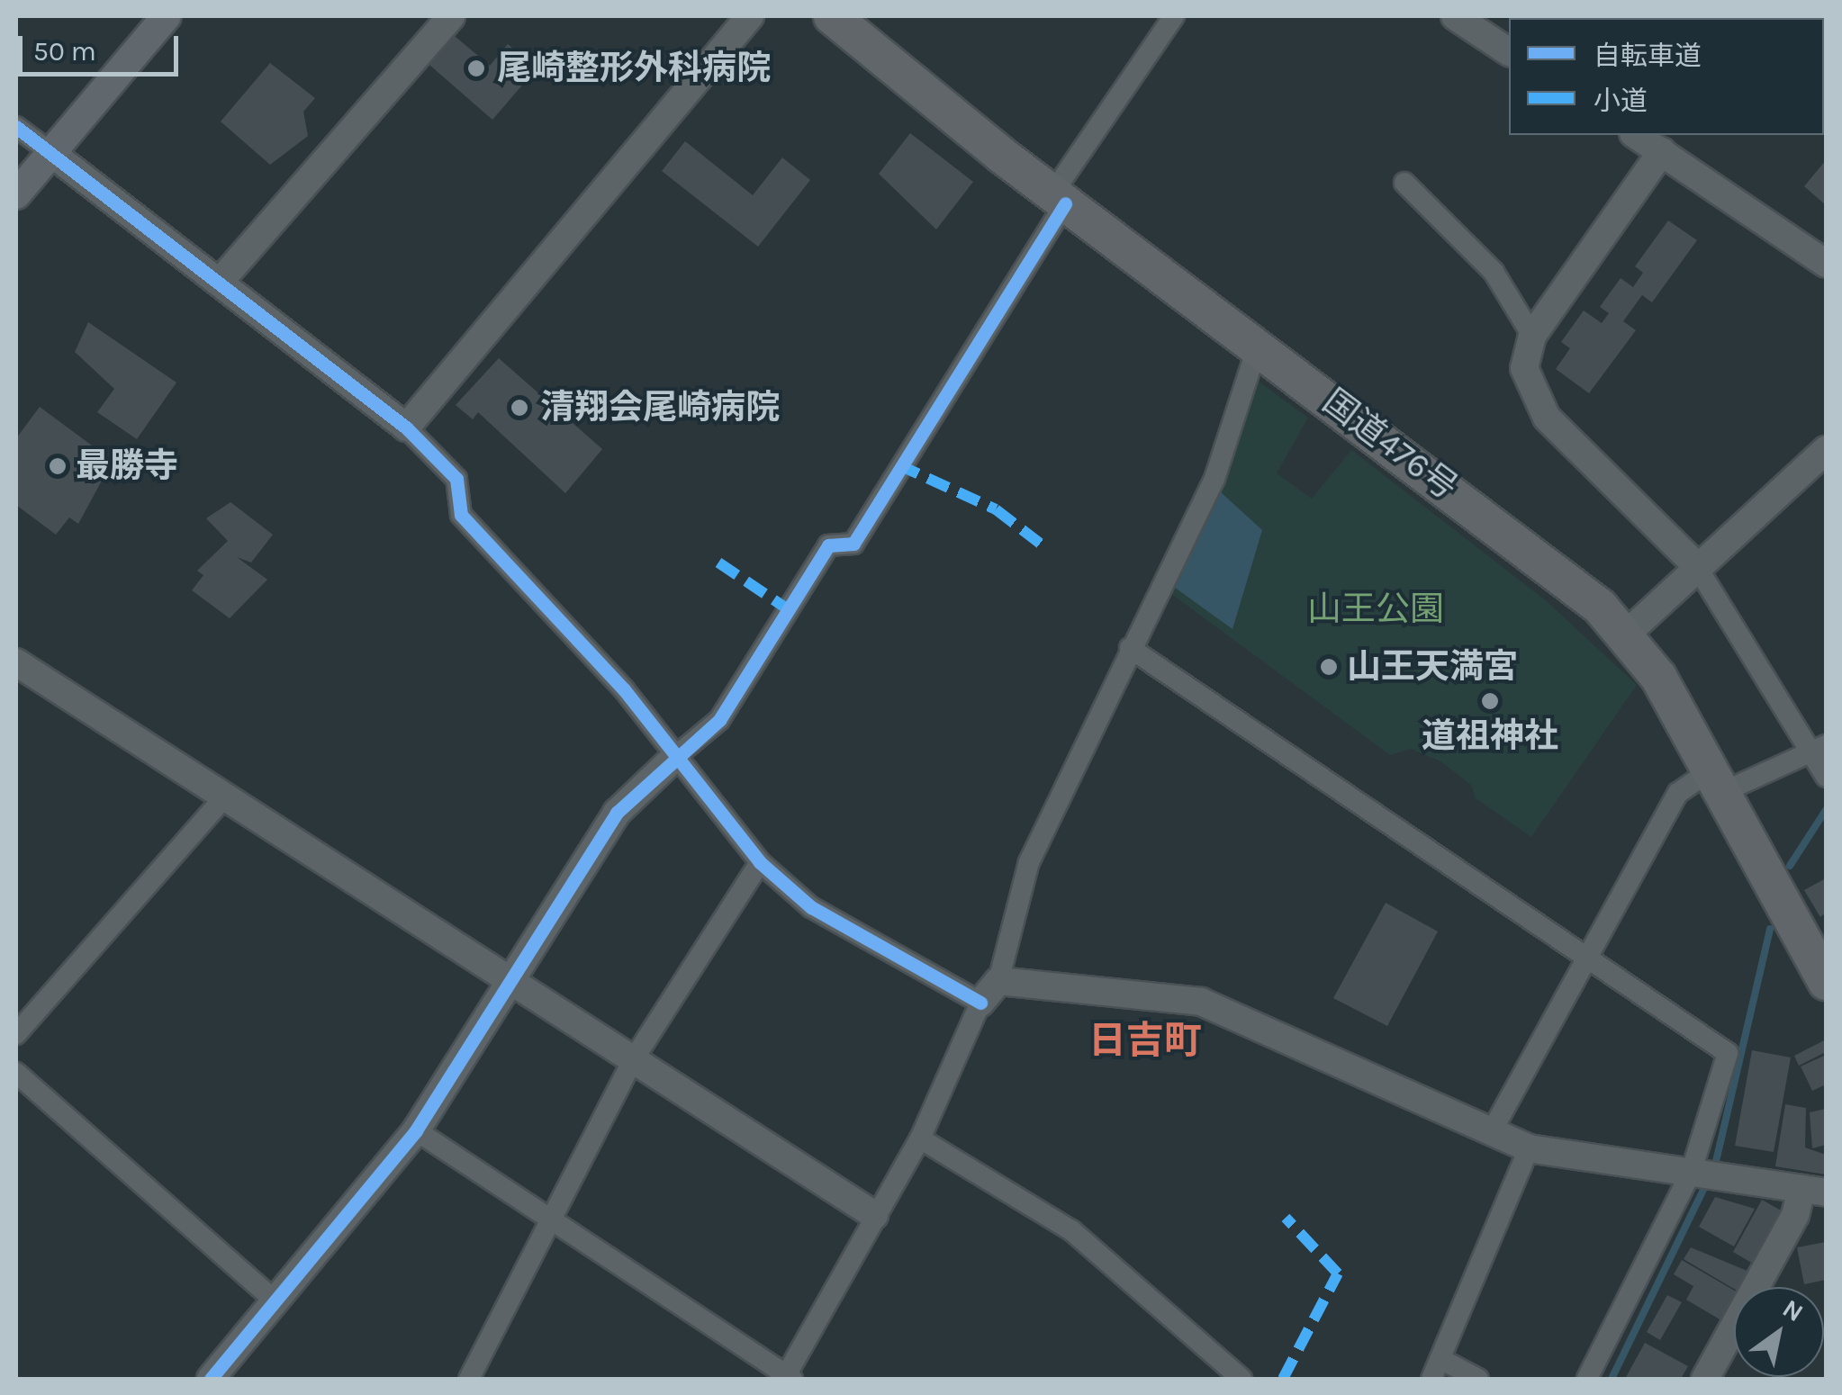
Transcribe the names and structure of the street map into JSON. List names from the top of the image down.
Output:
{
  "streets": {
    "highway": ["国道476号"]
  },
  "districts": ["日吉町"],
  "parks": ["山王公園"],
  "places": [
    "尾崎整形外科病院",
    "清翔会尾崎病院",
    "最勝寺",
    "山王天満宮",
    "道祖神社"
  ],
  "legend": ["自転車道", "小道"],
  "scale_bar": "50 m",
  "north": "top right"
}
